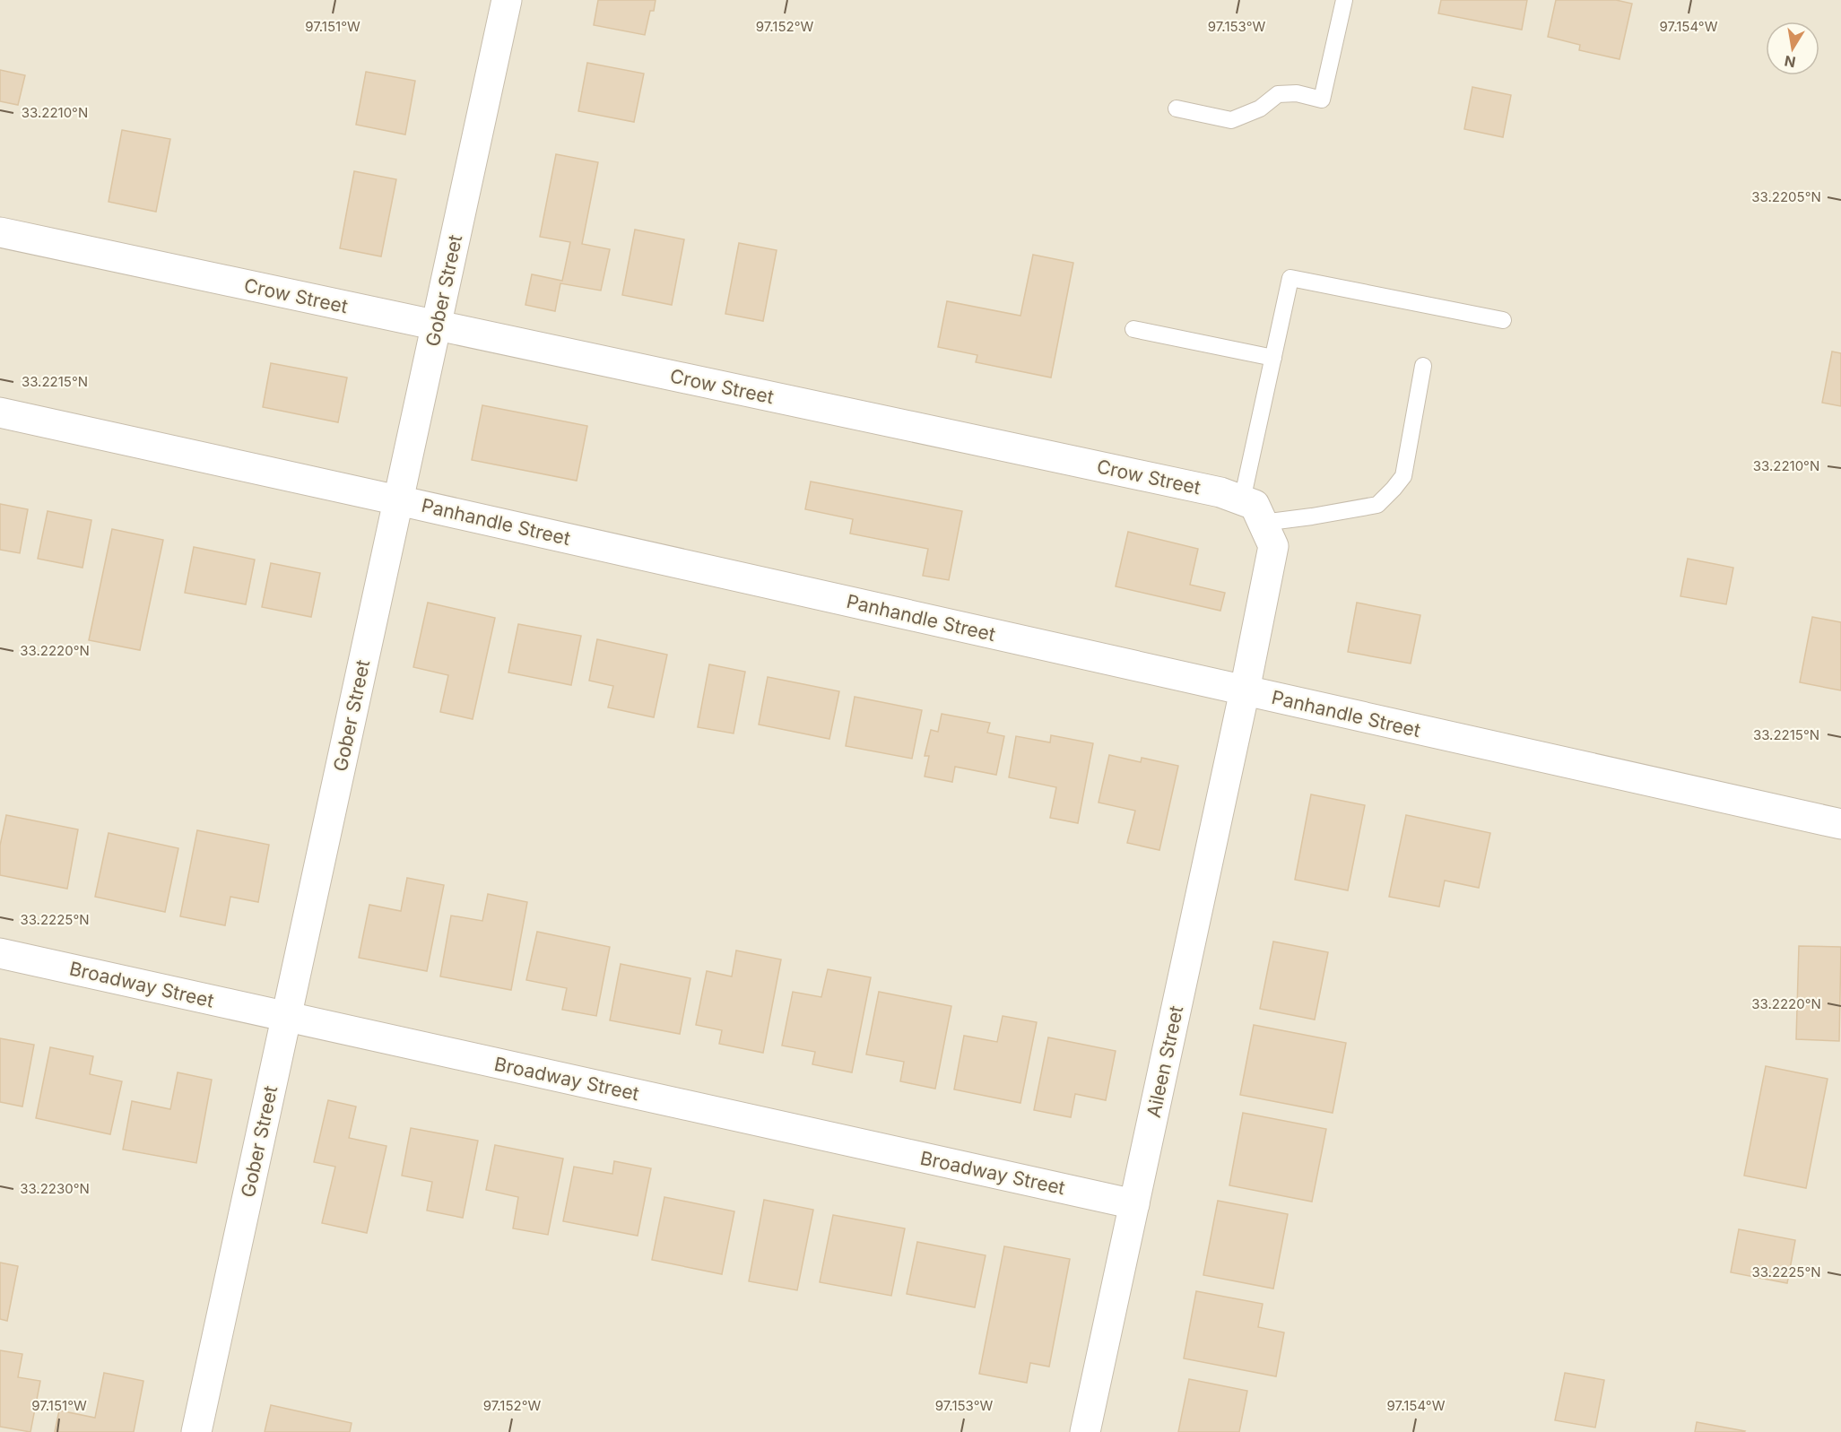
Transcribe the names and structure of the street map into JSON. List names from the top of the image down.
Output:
{
  "streets": {
    "street": [
      "Gober Street",
      "Crow Street",
      "Panhandle Street",
      "Broadway Street",
      "Aileen Street"
    ]
  },
  "crossings": [
    ["Gober Street", "Crow Street"],
    ["Gober Street", "Panhandle Street"],
    ["Gober Street", "Broadway Street"],
    ["Crow Street", "Panhandle Street"],
    ["Crow Street", "Aileen Street"],
    ["Panhandle Street", "Aileen Street"],
    ["Broadway Street", "Aileen Street"]
  ],
  "north": "bottom",
  "coordinates": [
    "97.151°W",
    "97.152°W",
    "97.153°W",
    "97.154°W",
    "33.2210°N",
    "33.2205°N",
    "33.2215°N",
    "33.2220°N",
    "33.2225°N",
    "33.2230°N"
  ]
}
